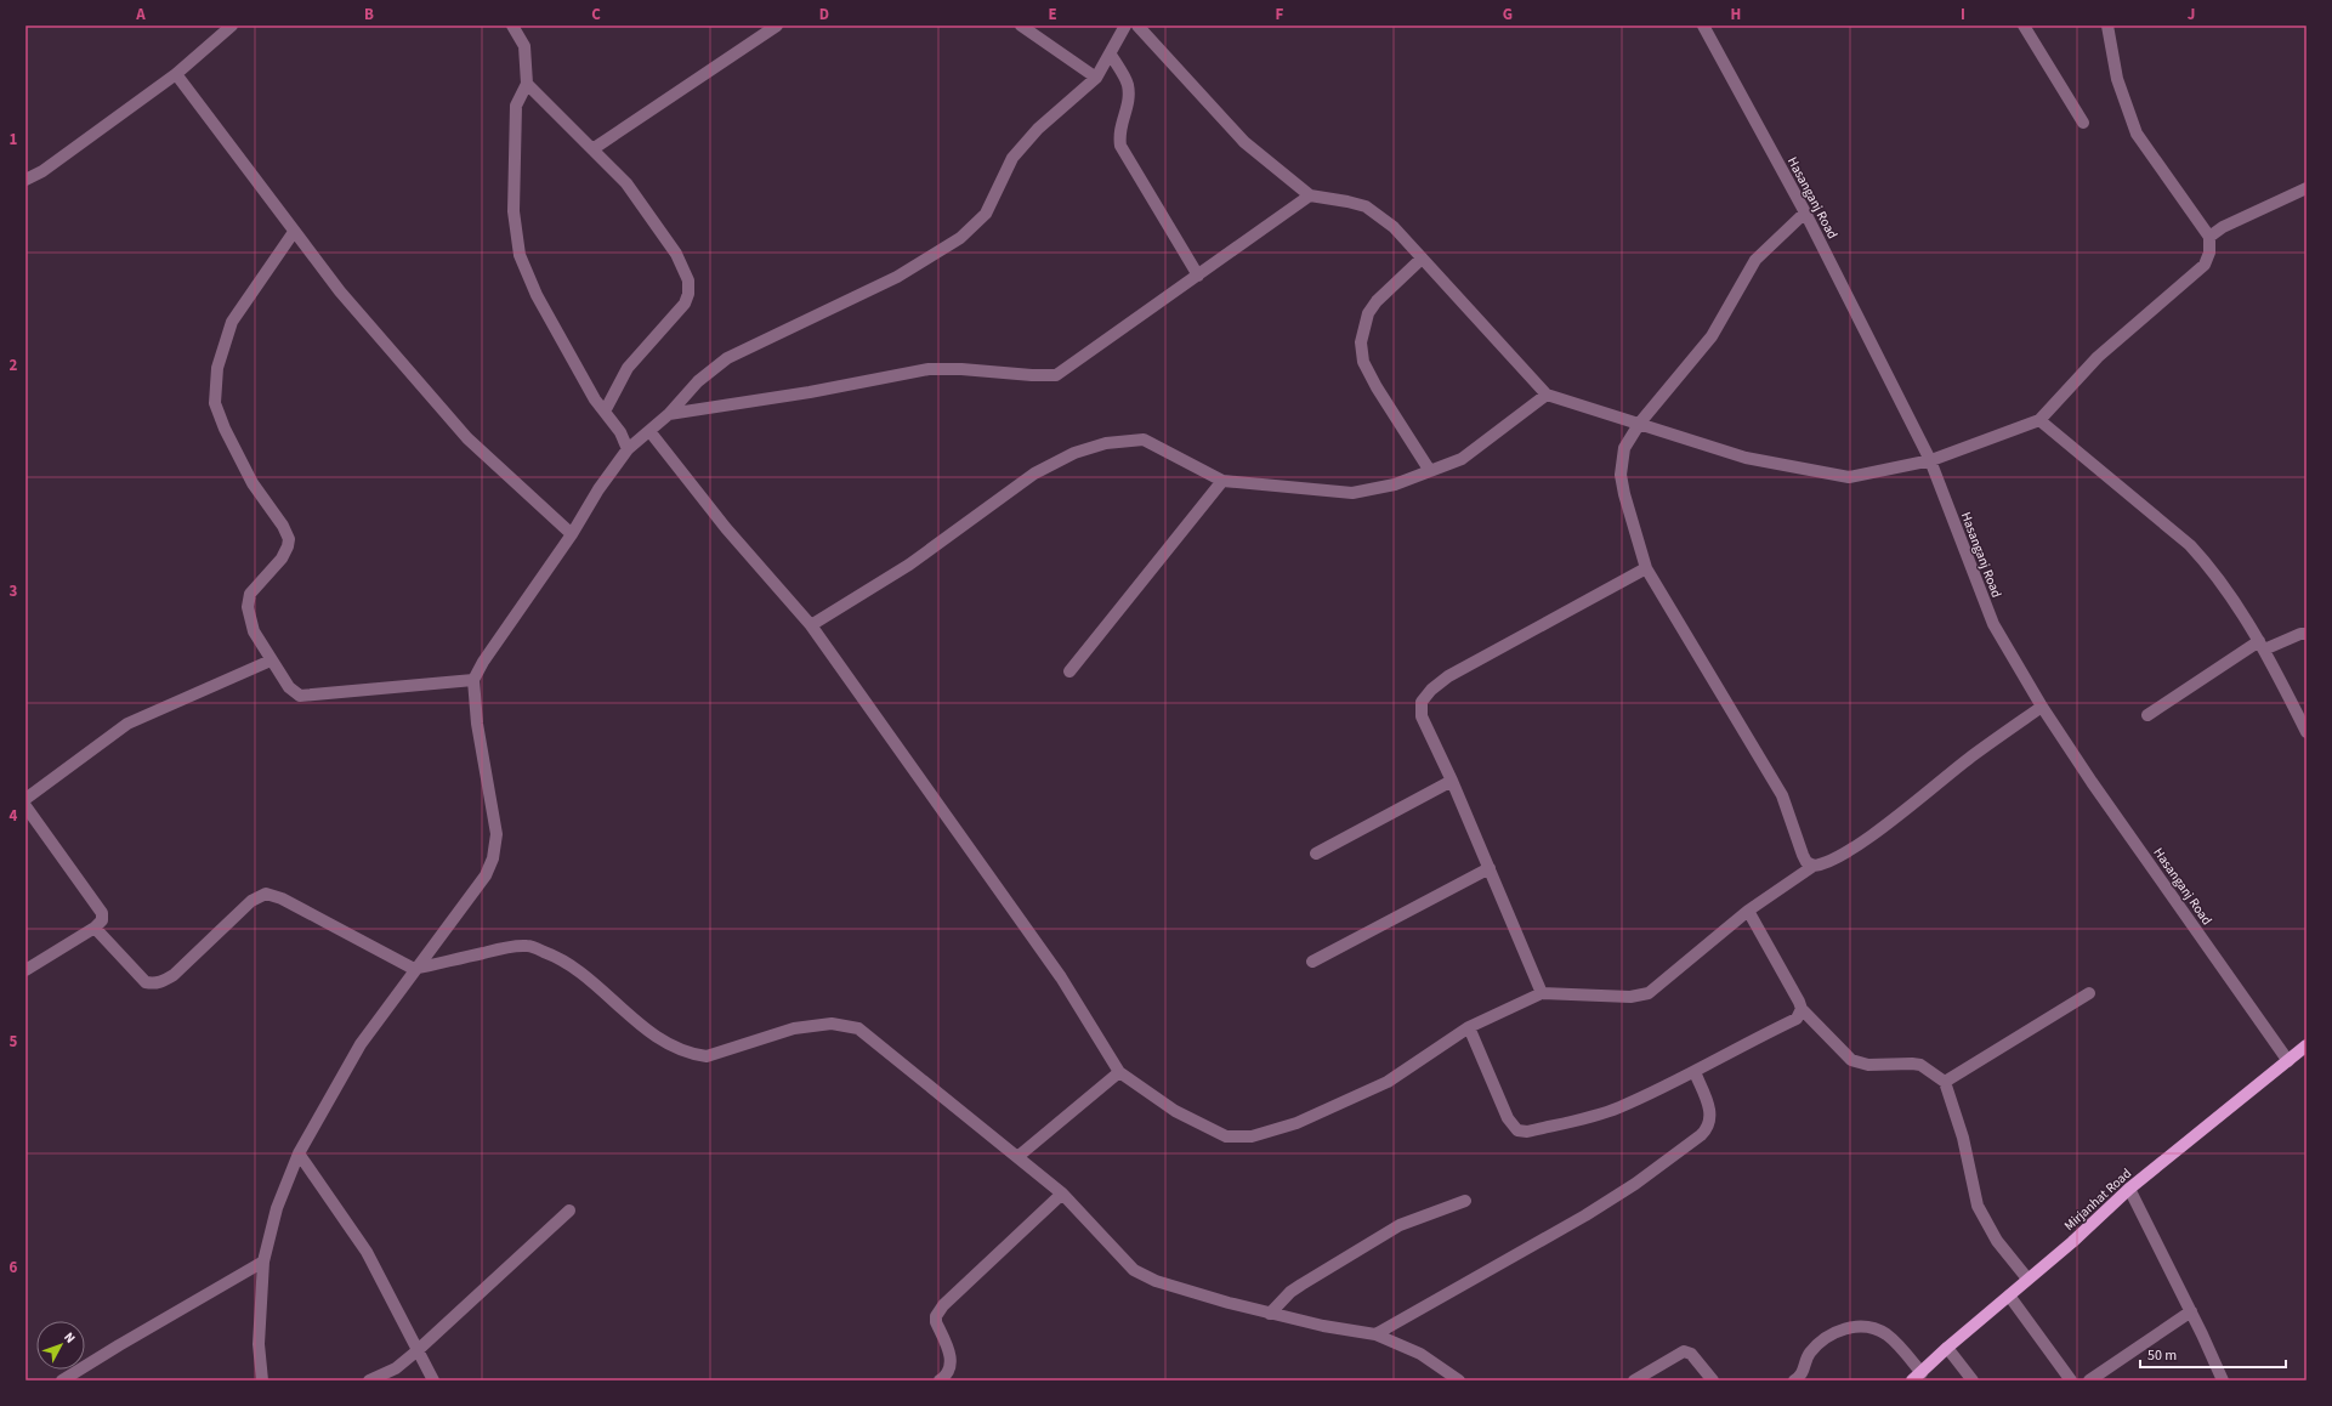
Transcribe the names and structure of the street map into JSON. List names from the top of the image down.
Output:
{
  "streets": {
    "main road": ["Mirjanhat Road"],
    "street": ["Hasanganj Road"]
  },
  "crossings": [
    ["Hasanganj Road", "Mirjanhat Road"]
  ],
  "scale_bar": "50 m",
  "north": "top right",
  "grid": {
    "columns": [
      "A",
      "B",
      "C",
      "D",
      "E",
      "F",
      "G",
      "H",
      "I",
      "J"
    ],
    "rows": [
      "1",
      "2",
      "3",
      "4",
      "5",
      "6"
    ]
  }
}
